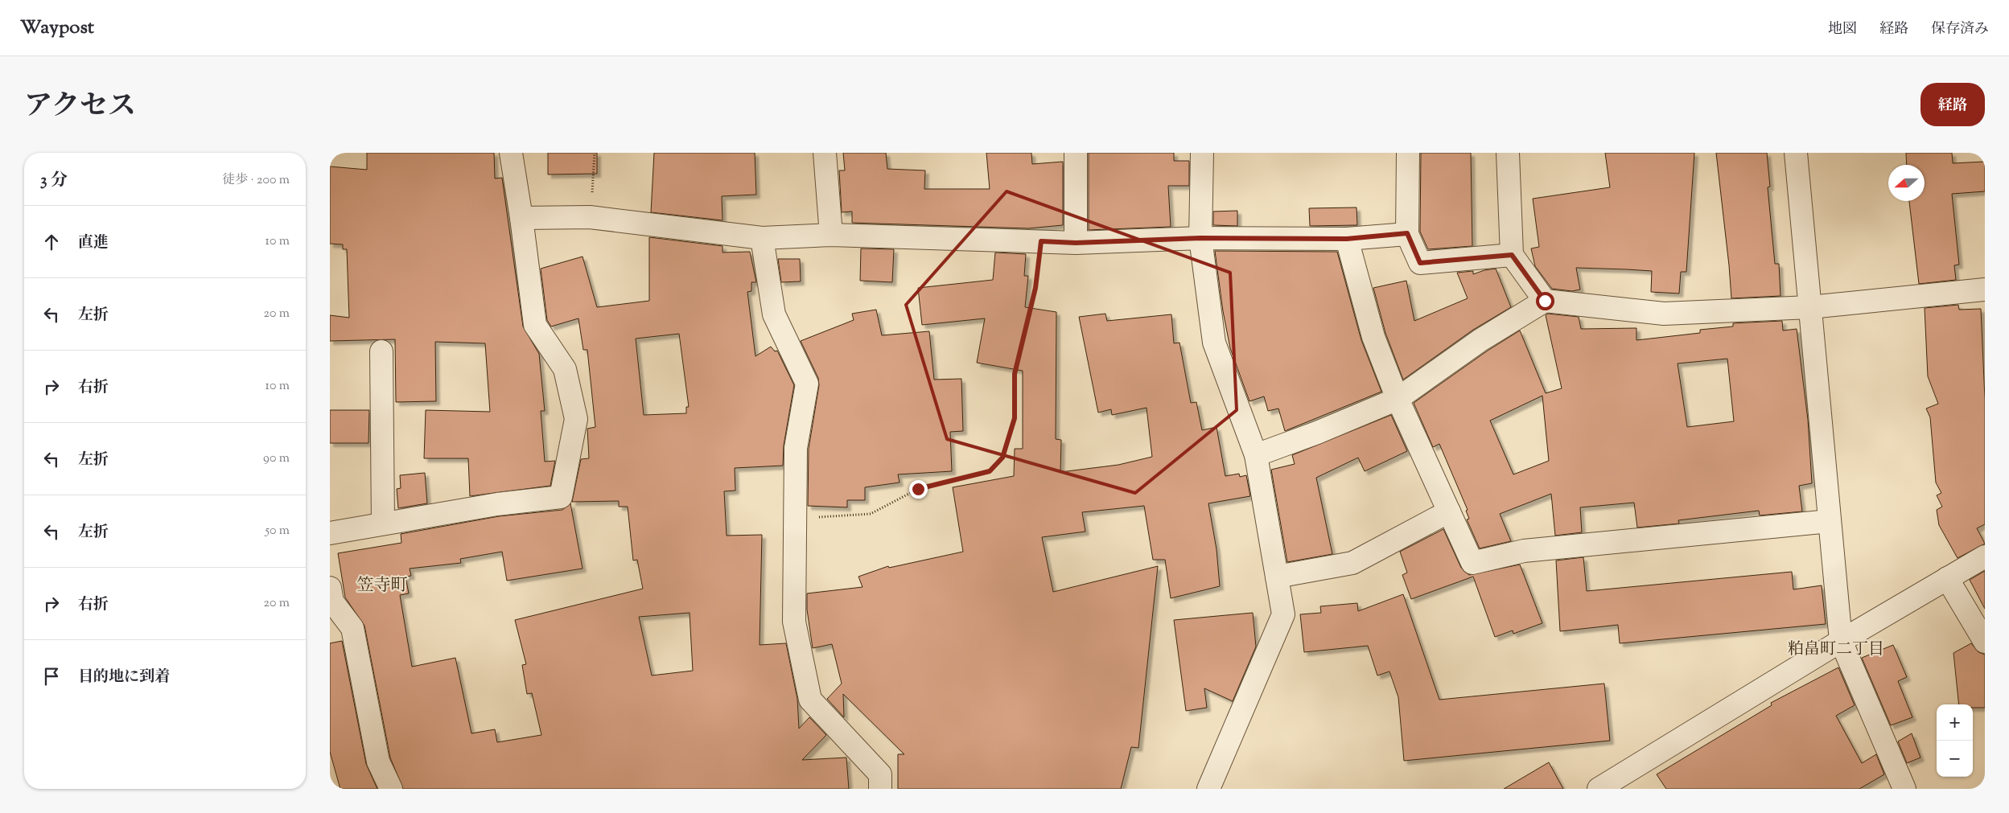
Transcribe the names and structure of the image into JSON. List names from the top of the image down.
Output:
{
  "districts": ["笠寺町", "粕畠町二丁目"],
  "north": "left",
  "page": {
    "header": "Waypost",
    "nav": ["地図", "経路", "保存済み"],
    "title": "アクセス",
    "buttons": "経路",
    "heading": ["3 分", "徒歩 · 200 m"],
    "list": [
      ["直進", "10 m"],
      ["左折", "20 m"],
      ["右折", "10 m"],
      ["左折", "90 m"],
      ["左折", "50 m"],
      ["右折", "20 m"],
      "目的地に到着"
    ],
    "map_buttons": ["+", "−"]
  }
}
